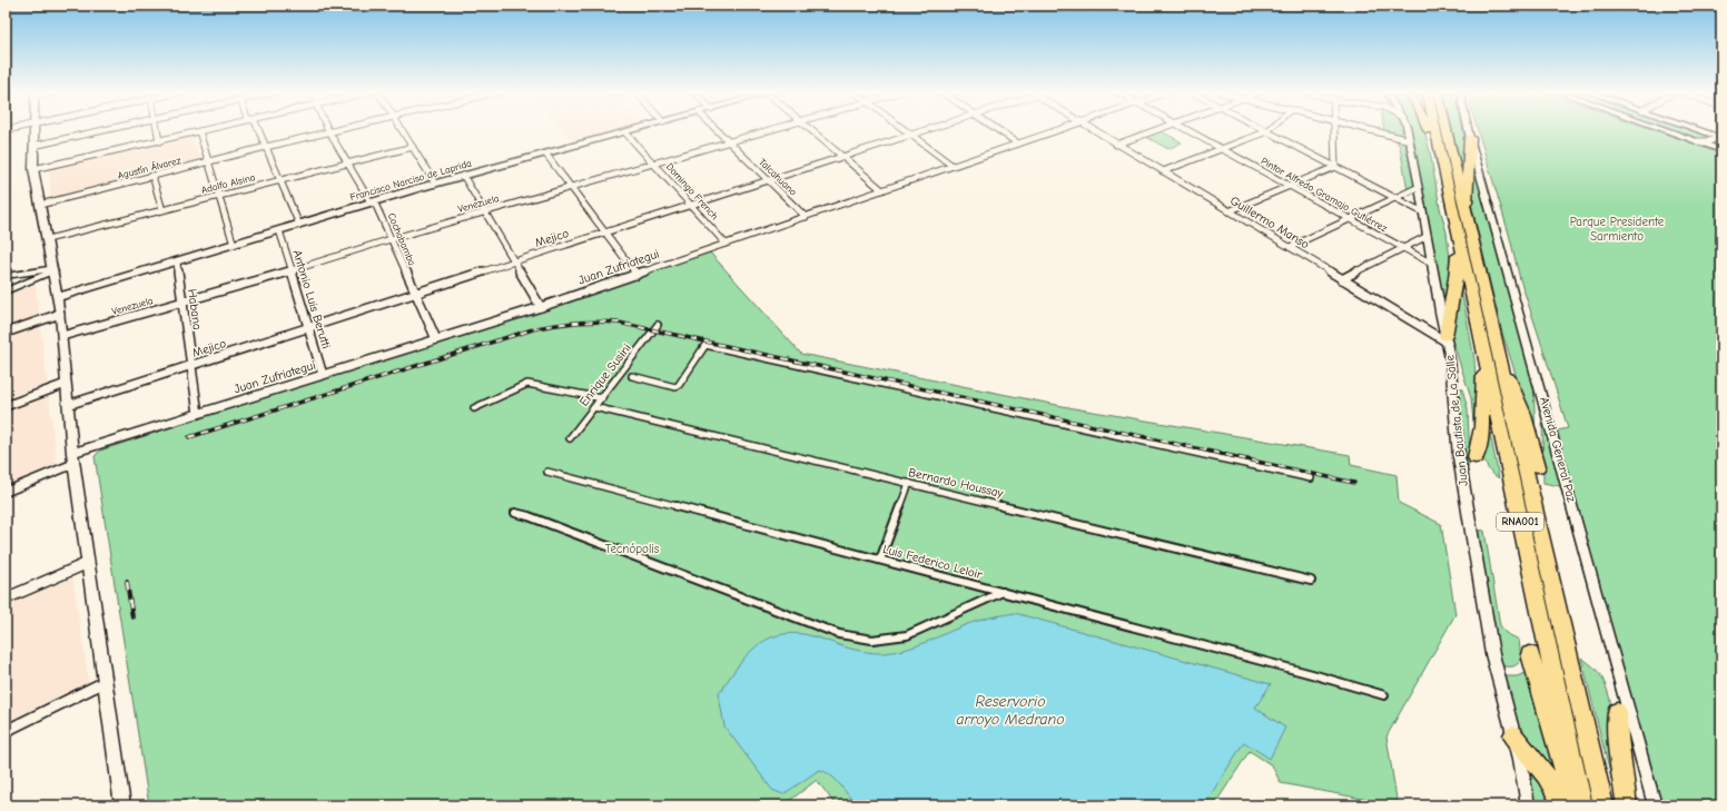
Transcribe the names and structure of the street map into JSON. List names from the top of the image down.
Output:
{
  "streets": {
    "highway": ["RNA001"],
    "main road": ["Francisco Narciso de Laprida"],
    "street": [
      "Agustín Álvarez",
      "Talcahuano",
      "Adolfo Alsina",
      "Domingo French",
      "Pintor Alfredo Gramajo Gutiérrez",
      "Venezuela",
      "Guillermo Manso",
      "Mejico",
      "Cochabamba",
      "Juan Zufriategui",
      "Antonio Luis Berutti",
      "Habana",
      "Enrique Susini",
      "Juan Bautista de La Salle",
      "Avenida General Paz",
      "Bernardo Houssay",
      "Luis Federico Leloir"
    ]
  },
  "crossings": [
    ["Agustín Álvarez", "Cochabamba"],
    ["Talcahuano", "Venezuela"],
    ["Talcahuano", "Mejico"],
    ["Talcahuano", "Juan Zufriategui"],
    ["Francisco Narciso de Laprida", "Domingo French"],
    ["Francisco Narciso de Laprida", "Cochabamba"],
    ["Francisco Narciso de Laprida", "Antonio Luis Berutti"],
    ["Francisco Narciso de Laprida", "Habana"],
    ["Adolfo Alsina", "Cochabamba"],
    ["Domingo French", "Venezuela"],
    ["Domingo French", "Mejico"],
    ["Domingo French", "Juan Zufriategui"],
    ["Pintor Alfredo Gramajo Gutiérrez", "Juan Bautista de La Salle"],
    ["Venezuela", "Cochabamba"],
    ["Venezuela", "Antonio Luis Berutti"],
    ["Venezuela", "Habana"],
    ["Guillermo Manso", "Juan Bautista de La Salle"],
    ["Mejico", "Cochabamba"],
    ["Mejico", "Antonio Luis Berutti"],
    ["Mejico", "Habana"],
    ["Cochabamba", "Juan Zufriategui"],
    ["Juan Zufriategui", "Antonio Luis Berutti"],
    ["Juan Zufriategui", "Habana"],
    ["Enrique Susini", "Bernardo Houssay"]
  ],
  "water": ["Reservorio arroyo Medrano"],
  "parks": ["Parque Presidente Sarmiento", "Tecnópolis"]
}
